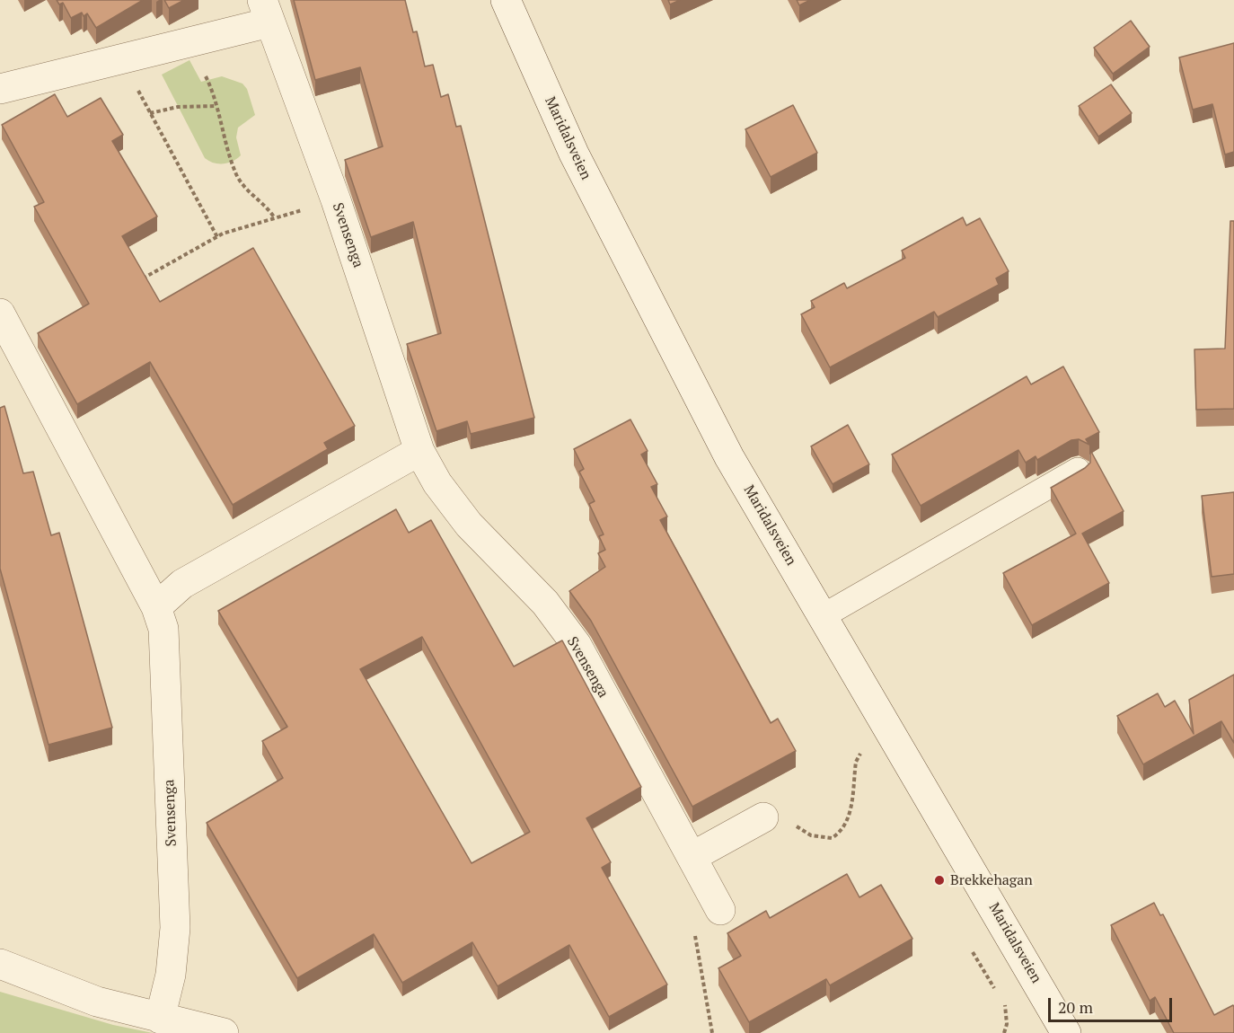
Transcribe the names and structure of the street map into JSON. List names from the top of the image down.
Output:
{
  "streets": {
    "street": ["Maridalsveien", "Svensenga"]
  },
  "places": ["Brekkehagan"],
  "scale_bar": "20 m"
}
